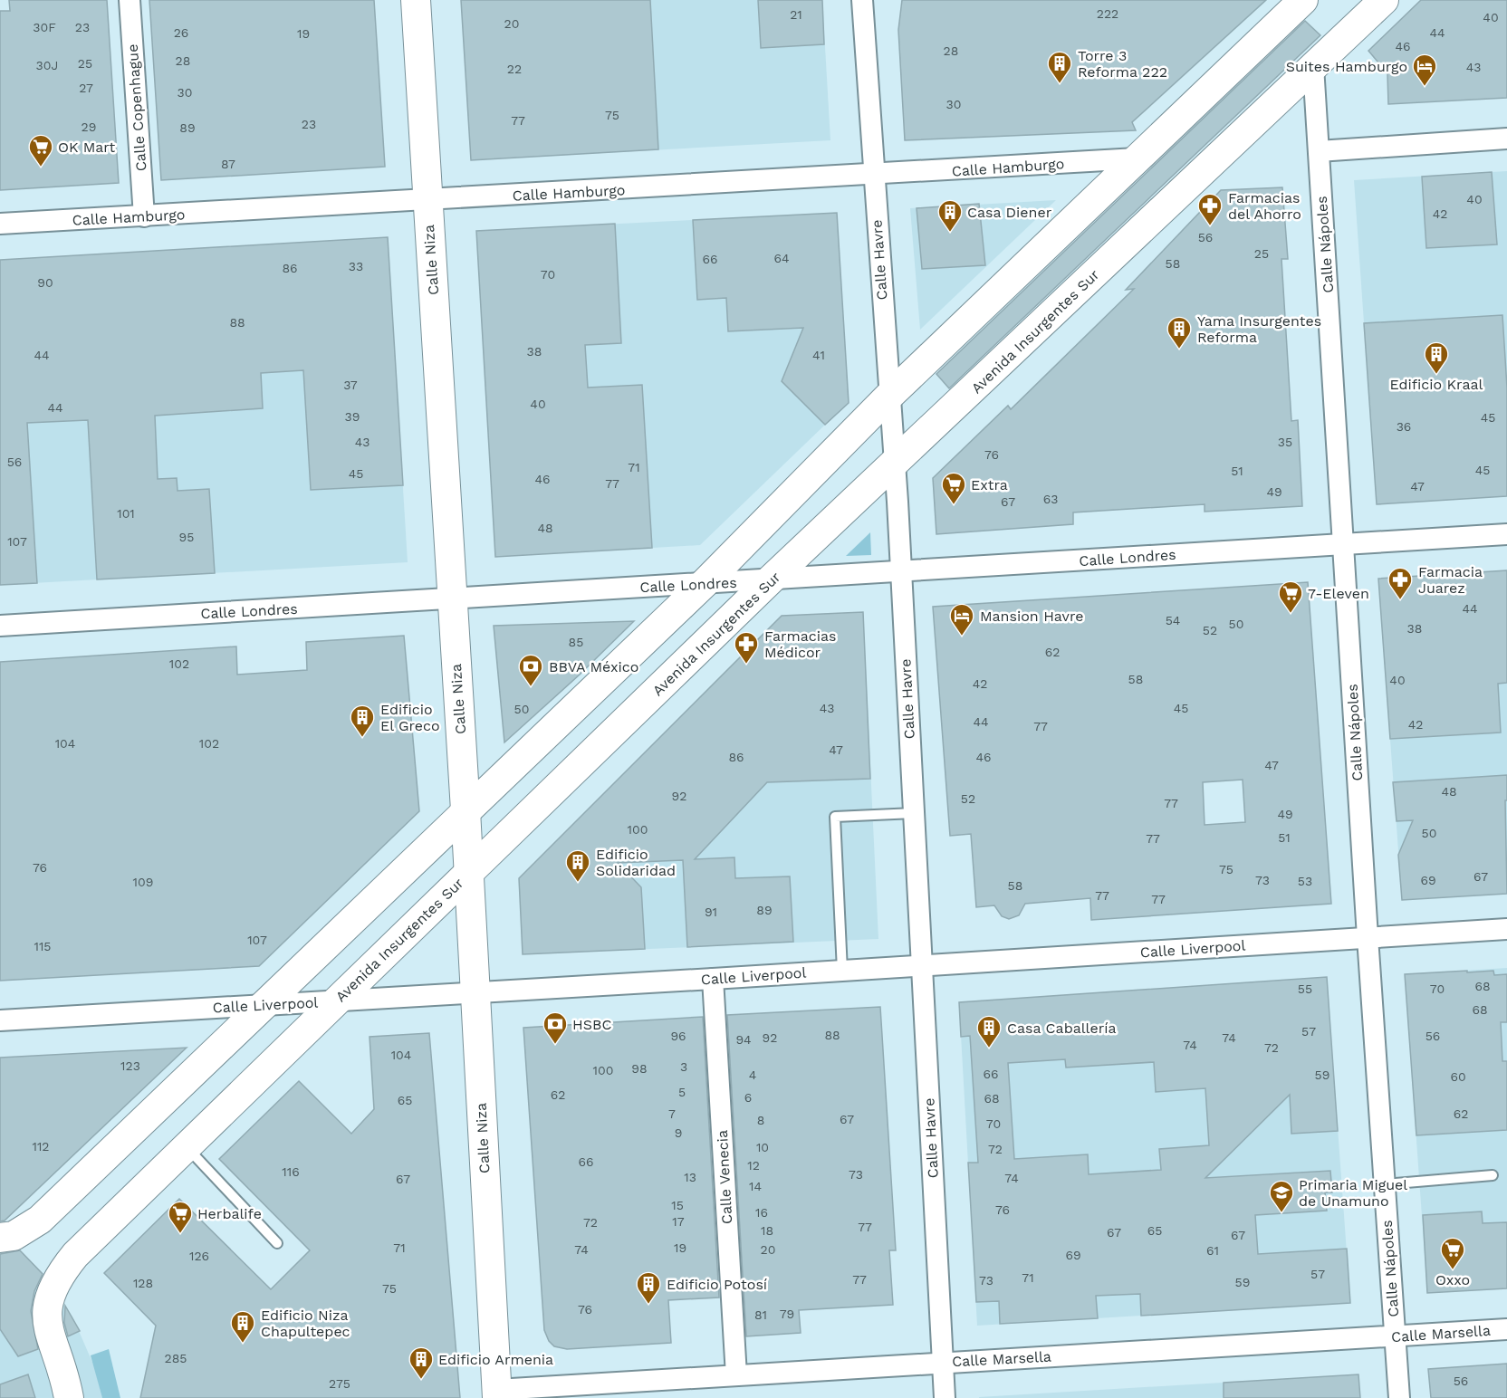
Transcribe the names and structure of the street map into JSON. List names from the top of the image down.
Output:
{
  "streets": {
    "main road": ["Calle Niza", "Avenida Insurgentes Sur"],
    "street": [
      "Calle Copenhague",
      "Calle Hamburgo",
      "Calle Nápoles",
      "Calle Havre",
      "Calle Londres",
      "Calle Liverpool",
      "Calle Venecia",
      "Calle Marsella"
    ]
  },
  "crossings": [
    ["Calle Copenhague", "Calle Hamburgo"],
    ["Calle Hamburgo", "Calle Niza"],
    ["Calle Hamburgo", "Calle Havre"],
    ["Calle Nápoles", "Avenida Insurgentes Sur"],
    ["Calle Nápoles", "Calle Londres"],
    ["Calle Nápoles", "Calle Liverpool"],
    ["Calle Nápoles", "Calle Marsella"],
    ["Calle Niza", "Avenida Insurgentes Sur"],
    ["Calle Niza", "Calle Londres"],
    ["Calle Niza", "Calle Liverpool"],
    ["Calle Niza", "Calle Marsella"],
    ["Calle Havre", "Avenida Insurgentes Sur"],
    ["Calle Havre", "Calle Londres"],
    ["Calle Havre", "Calle Liverpool"],
    ["Calle Havre", "Calle Marsella"],
    ["Avenida Insurgentes Sur", "Calle Londres"],
    ["Avenida Insurgentes Sur", "Calle Liverpool"],
    ["Calle Liverpool", "Calle Venecia"],
    ["Calle Venecia", "Calle Marsella"]
  ],
  "places": {
    "building": [
      "Torre 3 Reforma 222",
      "Casa Diener",
      "Yama Insurgentes Reforma",
      "Edificio Kraal",
      "Edificio El Greco",
      "Edificio Solidaridad",
      "Casa Caballería",
      "Edificio Potosí",
      "Edificio Niza Chapultepec",
      "Edificio Armenia"
    ],
    "hotel": ["Suites Hamburgo", "Mansion Havre"],
    "supermarket": [
      "OK Mart",
      "Extra",
      "7-Eleven",
      "Herbalife",
      "Oxxo"
    ],
    "pharmacy": ["Farmacias del Ahorro", "Farmacia Juarez", "Farmacias Médicor"],
    "bank": ["BBVA México", "HSBC"],
    "school or university": ["Primaria Miguel de Unamuno"]
  },
  "house_numbers": [
    "222",
    "21",
    "40",
    "20",
    "30F",
    "23",
    "26",
    "44",
    "19",
    "46",
    "28",
    "28",
    "25",
    "30J",
    "43",
    "22",
    "27",
    "30",
    "30",
    "75",
    "77",
    "23",
    "29",
    "89",
    "87",
    "40",
    "42",
    "56",
    "25",
    "64",
    "66",
    "58",
    "33",
    "86",
    "70",
    "90",
    "88",
    "38",
    "44",
    "41",
    "37",
    "40",
    "44",
    "39",
    "45",
    "36",
    "43",
    "35",
    "76",
    "56",
    "71",
    "45",
    "51",
    "45",
    "46",
    "77",
    "47",
    "49",
    "63",
    "67",
    "101",
    "48",
    "95",
    "107",
    "44",
    "54",
    "50",
    "38",
    "52",
    "85",
    "62",
    "102",
    "58",
    "40",
    "42",
    "43",
    "45",
    "50",
    "44",
    "42",
    "77",
    "104",
    "102",
    "47",
    "86",
    "46",
    "47",
    "48",
    "92",
    "52",
    "77",
    "49",
    "100",
    "50",
    "51",
    "77",
    "76",
    "75",
    "67",
    "73",
    "69",
    "53",
    "109",
    "58",
    "77",
    "77",
    "89",
    "91",
    "107",
    "115",
    "68",
    "55",
    "70",
    "68",
    "57",
    "88",
    "96",
    "56",
    "92",
    "74",
    "94",
    "74",
    "72",
    "104",
    "123",
    "3",
    "98",
    "100",
    "66",
    "4",
    "59",
    "60",
    "5",
    "62",
    "6",
    "68",
    "65",
    "7",
    "62",
    "67",
    "8",
    "70",
    "9",
    "112",
    "10",
    "72",
    "66",
    "12",
    "116",
    "73",
    "13",
    "74",
    "67",
    "14",
    "15",
    "76",
    "16",
    "17",
    "72",
    "77",
    "18",
    "65",
    "67",
    "67",
    "71",
    "19",
    "74",
    "20",
    "61",
    "69",
    "126",
    "57",
    "71",
    "77",
    "73",
    "59",
    "128",
    "75",
    "76",
    "79",
    "81",
    "285",
    "56",
    "275"
  ]
}
